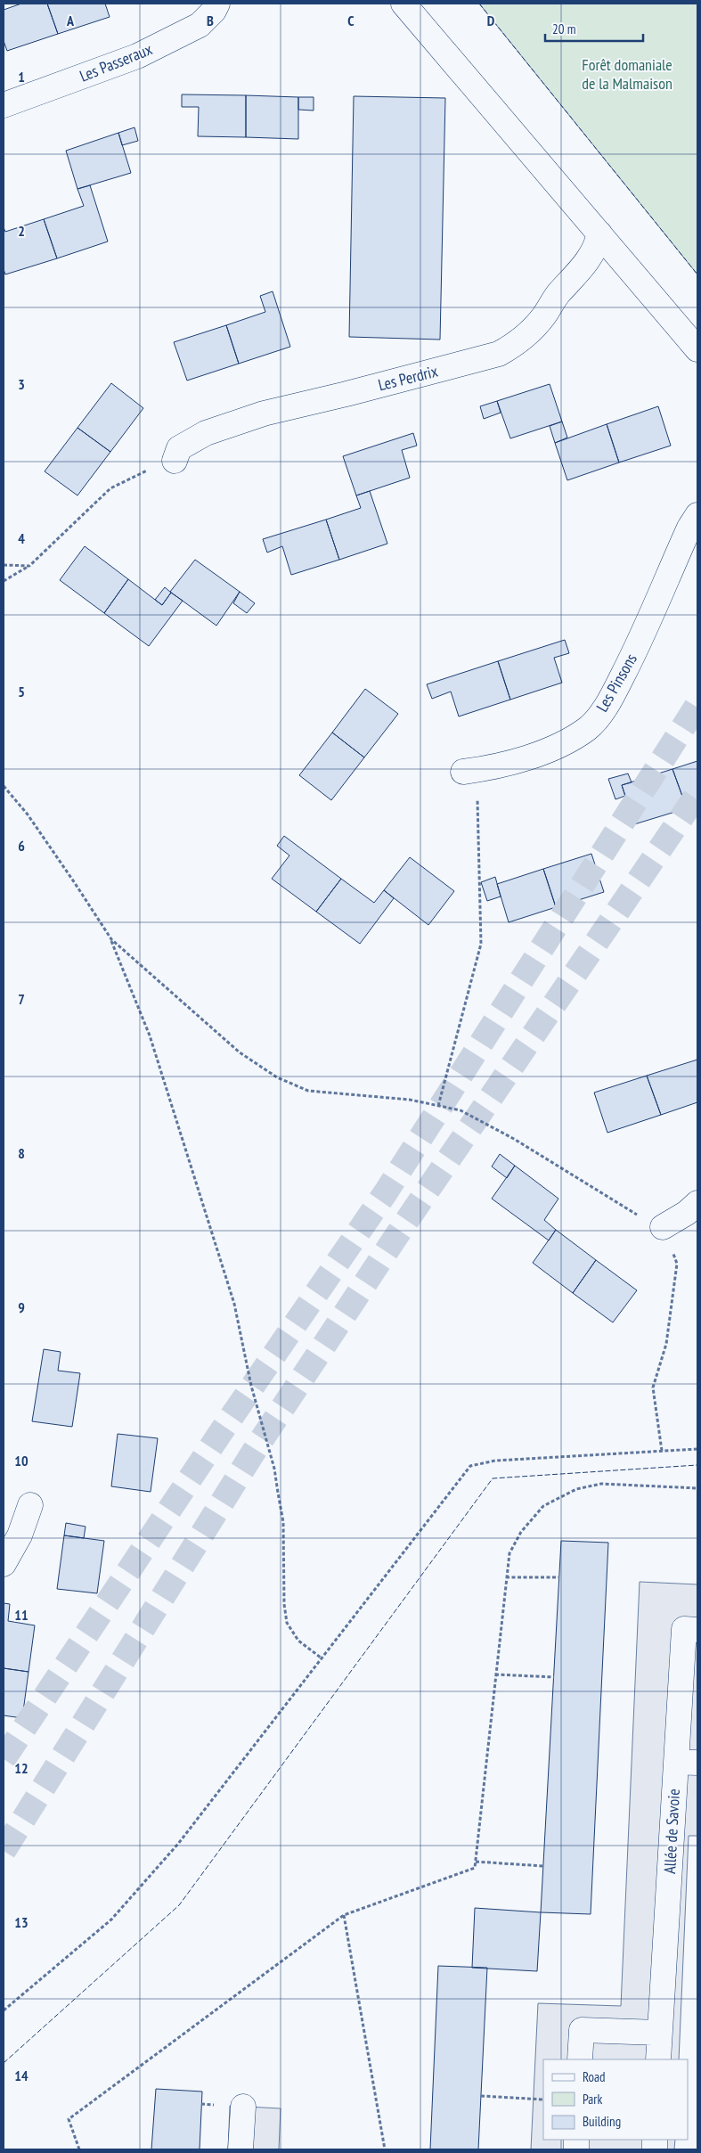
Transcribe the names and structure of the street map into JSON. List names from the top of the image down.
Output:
{
  "streets": {
    "street": [
      "Les Passeraux",
      "Les Perdrix",
      "Les Pinsons",
      "Allée de Savoie"
    ]
  },
  "parks": ["Forêt domaniale de la Malmaison"],
  "legend": ["Road", "Park", "Building"],
  "scale_bar": "20 m",
  "grid": {
    "columns": [
      "A",
      "B",
      "C",
      "D"
    ],
    "rows": [
      "1",
      "2",
      "3",
      "4",
      "5",
      "6",
      "7",
      "8",
      "9",
      "10",
      "11",
      "12",
      "13",
      "14"
    ]
  }
}
